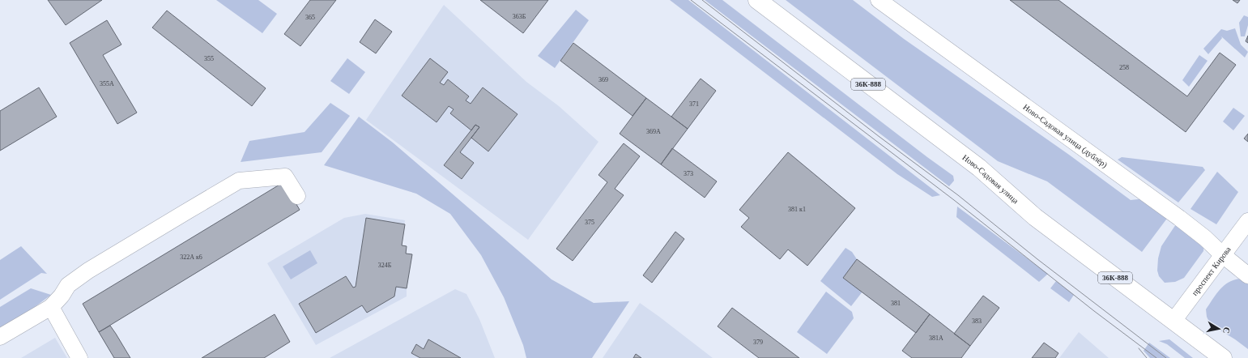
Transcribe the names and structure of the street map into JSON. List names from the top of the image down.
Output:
{
  "streets": {
    "main road": ["36К-888", "Ново-Садовая улица"],
    "street": ["Ново-Садовая улица (дублёр)", "проспект Кирова"]
  },
  "crossings": [
    ["Ново-Садовая улица (дублёр)", "проспект Кирова"],
    ["Ново-Садовая улица", "проспект Кирова"]
  ],
  "house_numbers": [
    "363Б",
    "365",
    "355",
    "258",
    "369",
    "355А",
    "371",
    "369А",
    "373",
    "381 к1",
    "375",
    "322А к6",
    "324Б",
    "381",
    "383",
    "381А",
    "379"
  ],
  "north": "right"
}
